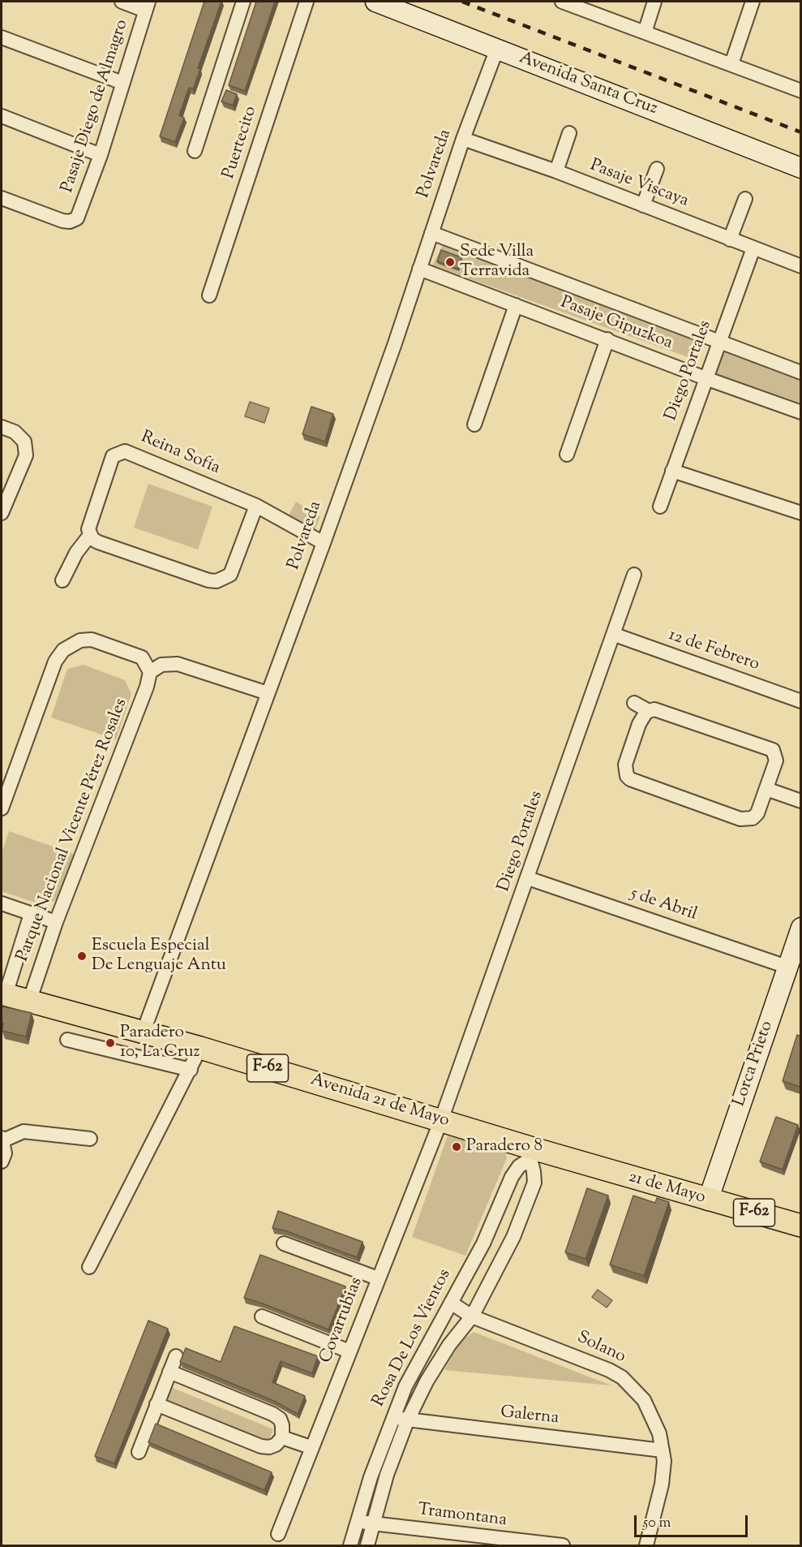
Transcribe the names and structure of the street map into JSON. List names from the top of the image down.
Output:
{
  "streets": {
    "main road": [
      "Avenida Santa Cruz",
      "Lorca Prieto",
      "F-62",
      "Avenida 21 de Mayo",
      "21 de Mayo"
    ],
    "street": [
      "Pasaje Diego de Almagro",
      "Puertecito",
      "Polvareda",
      "Pasaje Viscaya",
      "Pasaje Gipuzkoa",
      "Diego Portales",
      "Reina Sofía",
      "12 de Febrero",
      "Parque Nacional Vicente Pérez Rosales",
      "5 de Abril",
      "Covarrubias",
      "Rosa De Los Vientos",
      "Solano",
      "Galerna",
      "Tramontana"
    ]
  },
  "crossings": [
    ["Avenida Santa Cruz", "Polvareda"],
    ["Polvareda", "Pasaje Viscaya"],
    ["Polvareda", "Pasaje Gipuzkoa"],
    ["Polvareda", "Reina Sofía"],
    ["Polvareda", "Avenida 21 de Mayo"],
    ["Pasaje Viscaya", "Diego Portales"],
    ["Pasaje Gipuzkoa", "Diego Portales"],
    ["Diego Portales", "12 de Febrero"],
    ["Diego Portales", "5 de Abril"],
    ["Diego Portales", "Avenida 21 de Mayo"],
    ["Diego Portales", "Covarrubias"],
    ["Parque Nacional Vicente Pérez Rosales", "Avenida 21 de Mayo"],
    ["5 de Abril", "Lorca Prieto"],
    ["Lorca Prieto", "21 de Mayo"],
    ["Avenida 21 de Mayo", "21 de Mayo"],
    ["Avenida 21 de Mayo", "Covarrubias"],
    ["Avenida 21 de Mayo", "Rosa De Los Vientos"],
    ["21 de Mayo", "Rosa De Los Vientos"],
    ["Rosa De Los Vientos", "Solano"],
    ["Rosa De Los Vientos", "Galerna"],
    ["Rosa De Los Vientos", "Tramontana"],
    ["Solano", "Galerna"]
  ],
  "places": [
    "Sede Villa Terravida",
    "Escuela Especial De Lenguaje Antu",
    "Paradero 10, La Cruz",
    "Paradero 8"
  ],
  "scale_bar": "50 m"
}
